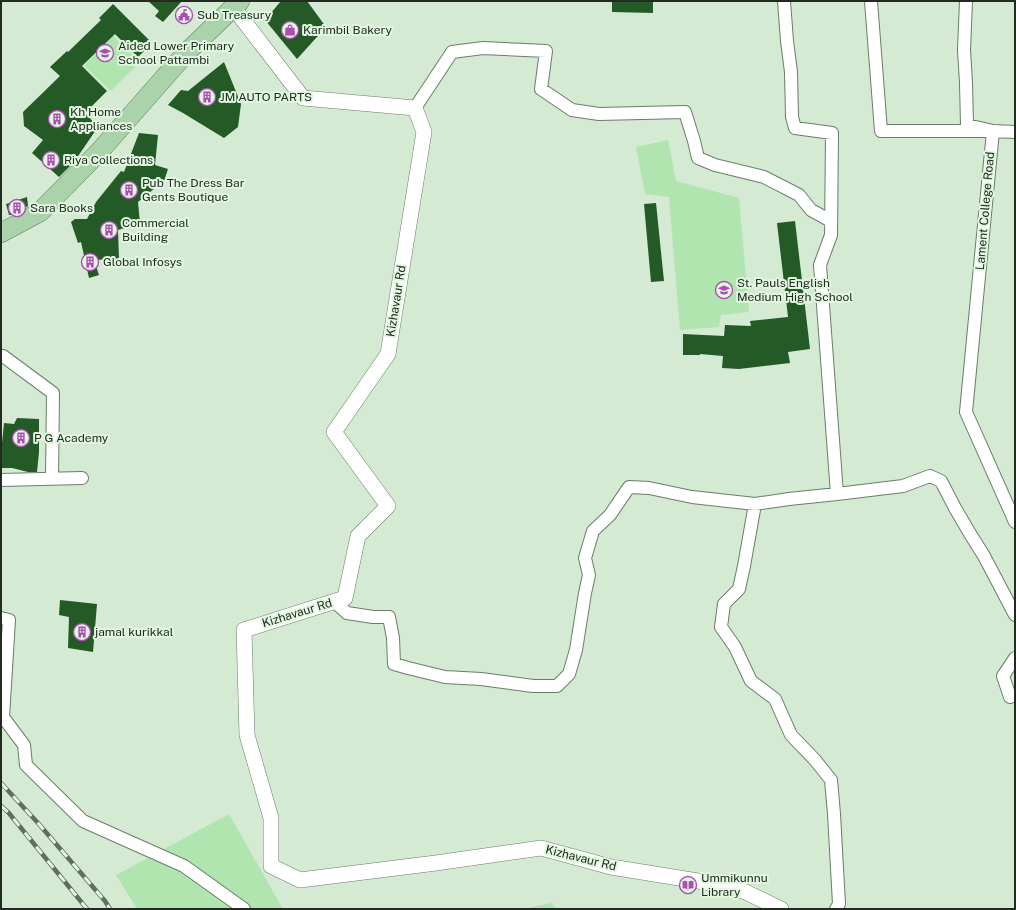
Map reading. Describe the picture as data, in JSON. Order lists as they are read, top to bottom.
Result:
{
  "streets": {
    "street": ["Lament College Road", "Kizhavaur Rd"]
  },
  "places": {
    "public building": ["Sub Treasury"],
    "shop": ["Karimbil Bakery"],
    "school or university": ["Aided Lower Primary School Pattambi", "St. Pauls English Medium High School"],
    "building": [
      "JM AUTO PARTS",
      "Kh Home Appliances",
      "Riya Collections",
      "Pub The Dress Bar Gents Boutique",
      "Sara Books",
      "Commercial Building",
      "Global Infosys",
      "P G Academy",
      "jamal kurikkal"
    ],
    "library": ["Ummikunnu Library"]
  }
}
